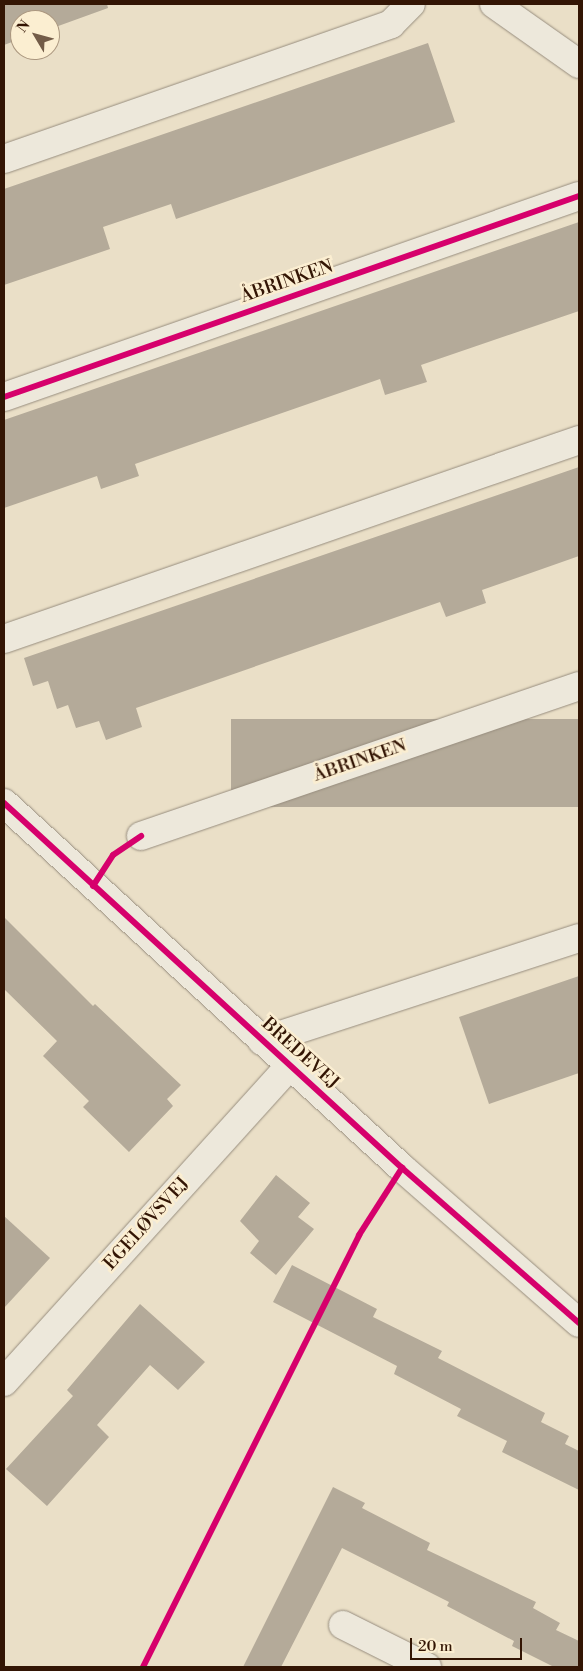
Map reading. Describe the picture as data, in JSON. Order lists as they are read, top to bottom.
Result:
{
  "streets": {
    "street": ["ÅBRINKEN", "BREDEVEJ", "EGELØVSVEJ"]
  },
  "crossings": [
    ["BREDEVEJ", "EGELØVSVEJ"]
  ],
  "scale_bar": "20 m",
  "north": "top left"
}
